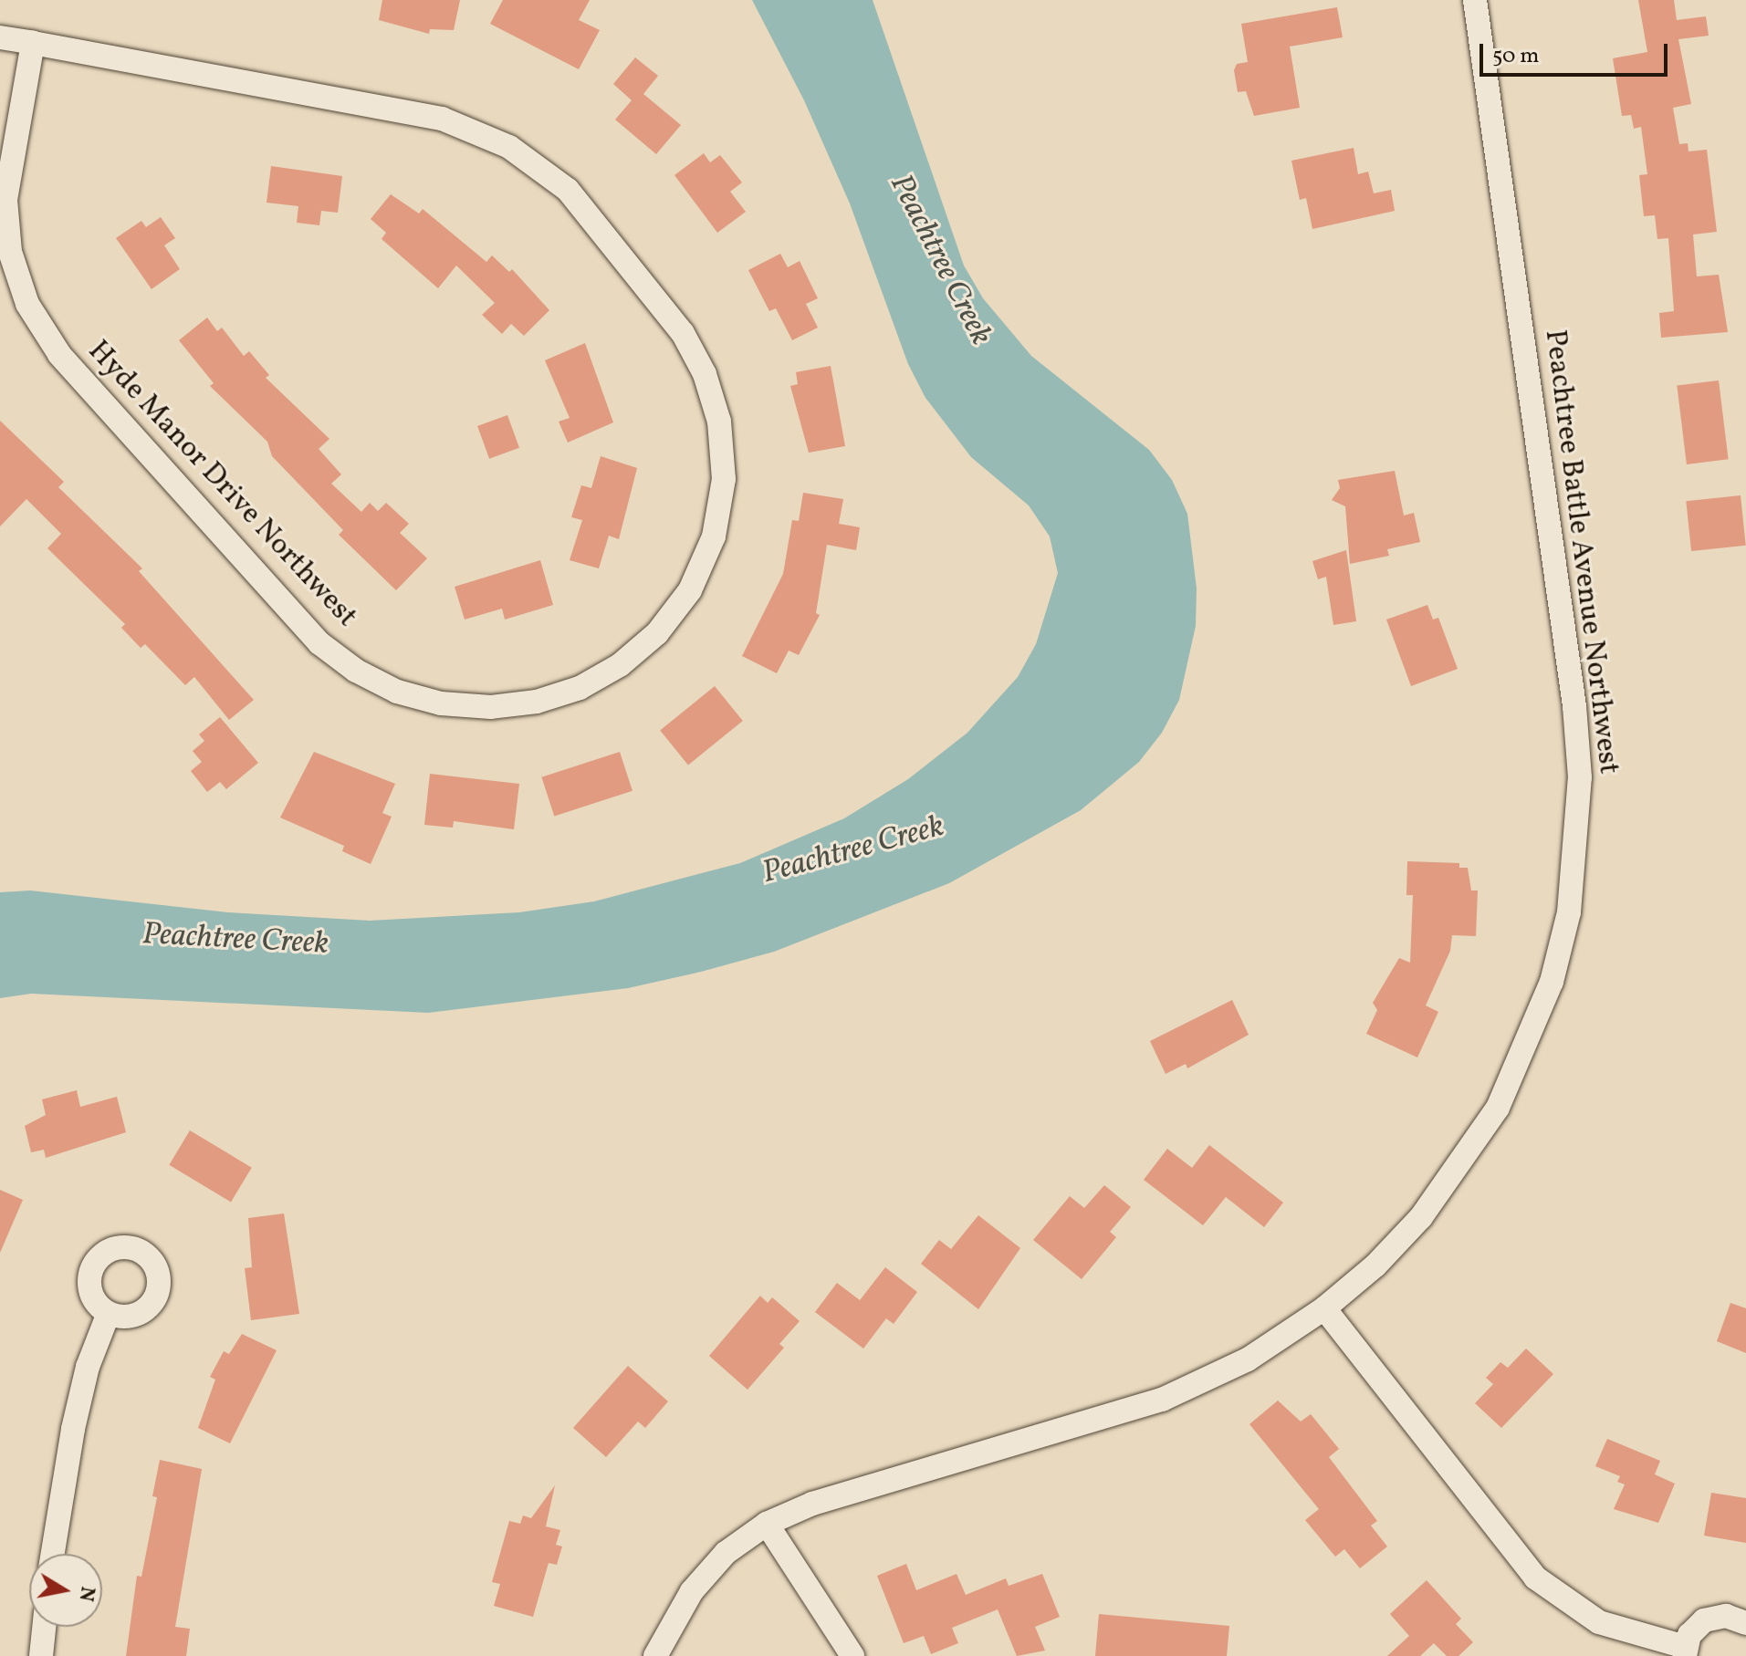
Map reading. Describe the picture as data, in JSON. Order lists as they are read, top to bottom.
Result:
{
  "streets": {
    "street": ["Hyde Manor Drive Northwest", "Peachtree Battle Avenue Northwest"]
  },
  "water": ["Peachtree Creek"],
  "scale_bar": "50 m",
  "north": "right"
}
